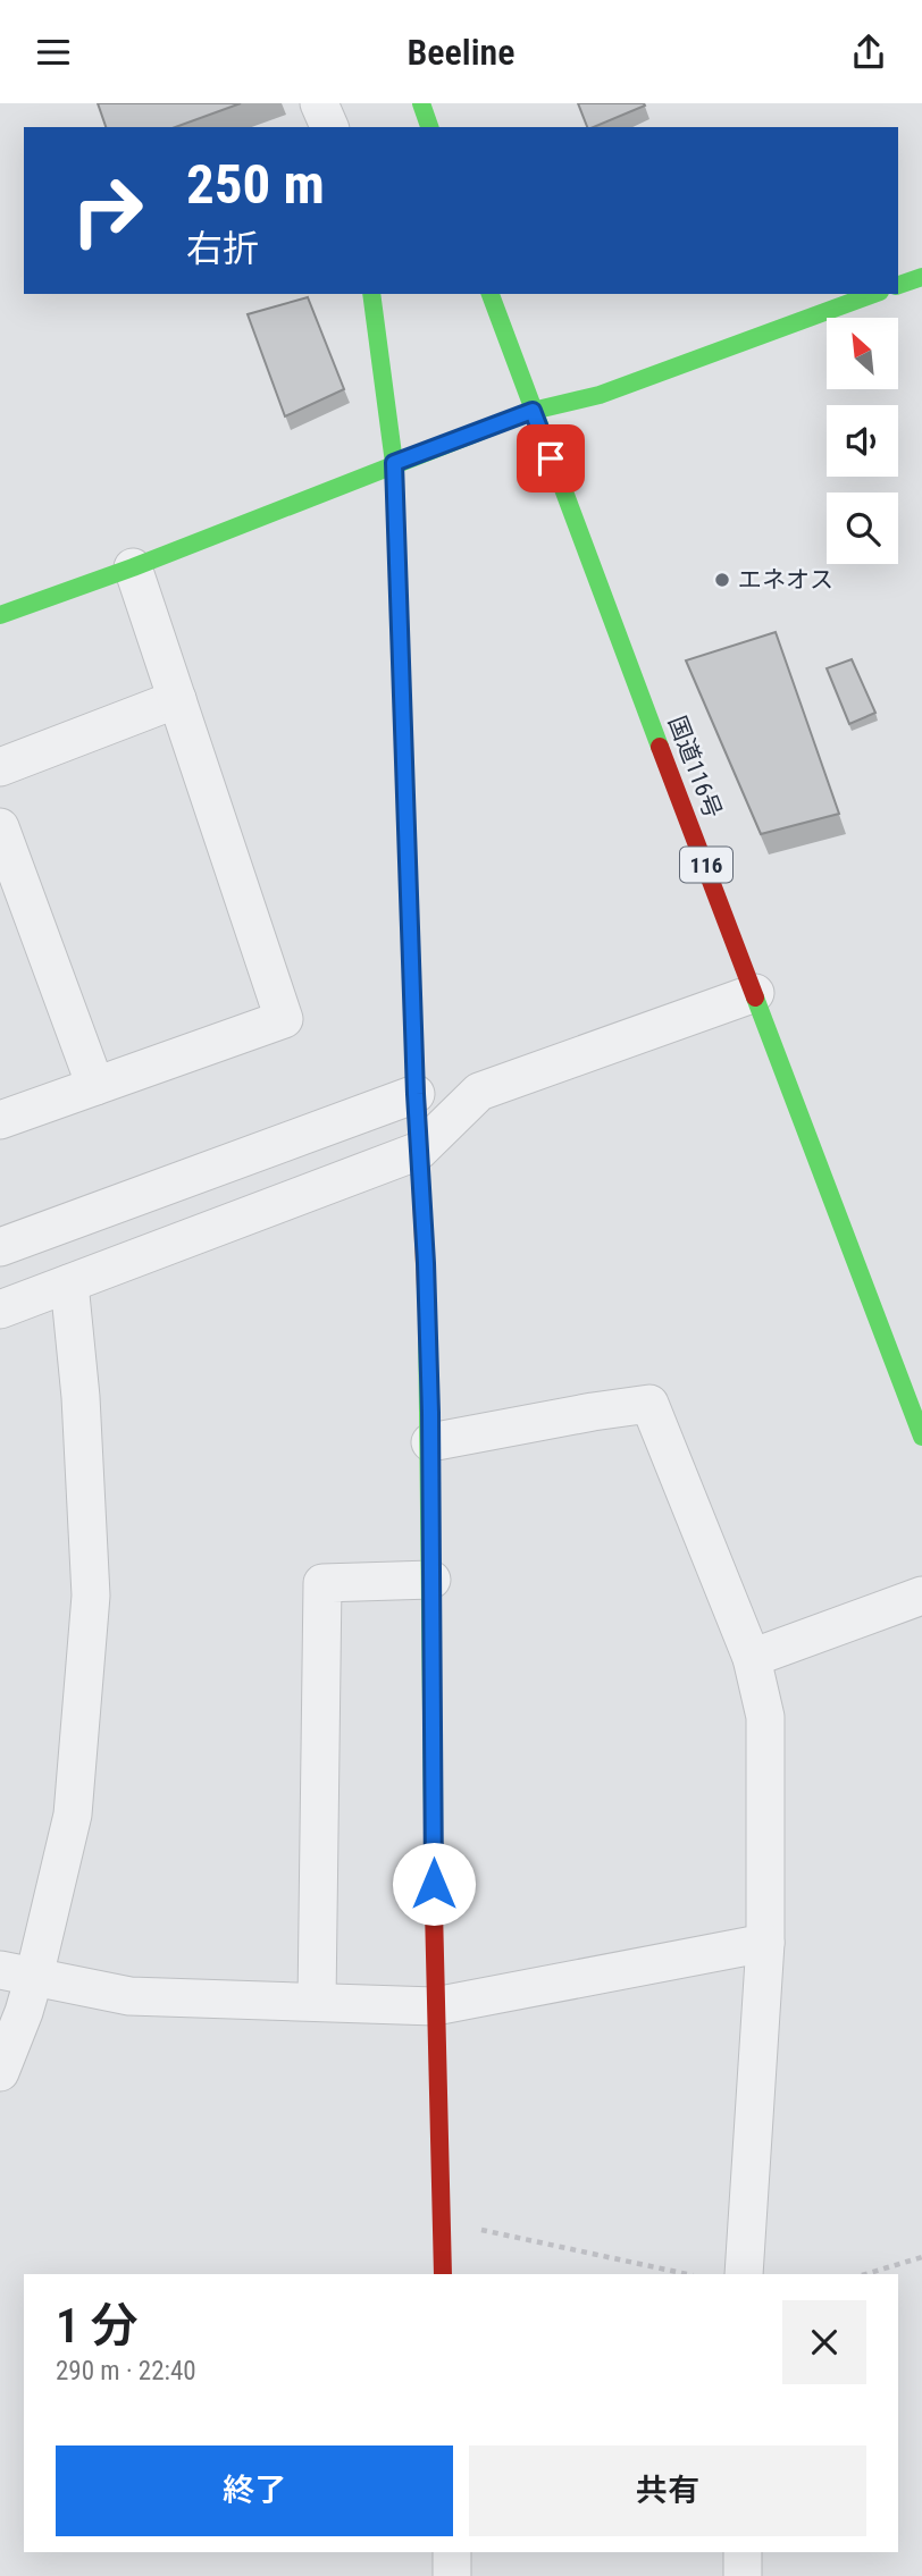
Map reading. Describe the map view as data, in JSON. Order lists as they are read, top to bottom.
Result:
{
  "streets": {
    "main road": ["国道116号", "116"]
  },
  "places": ["エネオス"],
  "north": "top left",
  "page": {
    "header": "Beeline",
    "turn": ["250 m", "右折"],
    "heading": ["1 分", "290 m · 22:40"],
    "buttons": ["終了", "共有"]
  }
}
